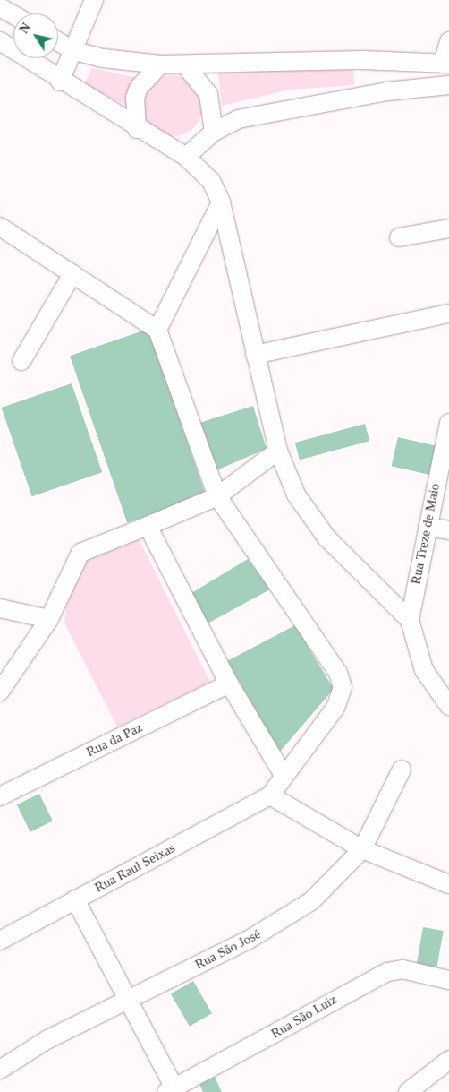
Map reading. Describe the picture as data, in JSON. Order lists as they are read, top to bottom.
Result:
{
  "streets": {
    "street": [
      "Rua Treze de Maio",
      "Rua da Paz",
      "Rua Raul Seixas",
      "Rua São José",
      "Rua São Luiz"
    ]
  },
  "north": "top left"
}
